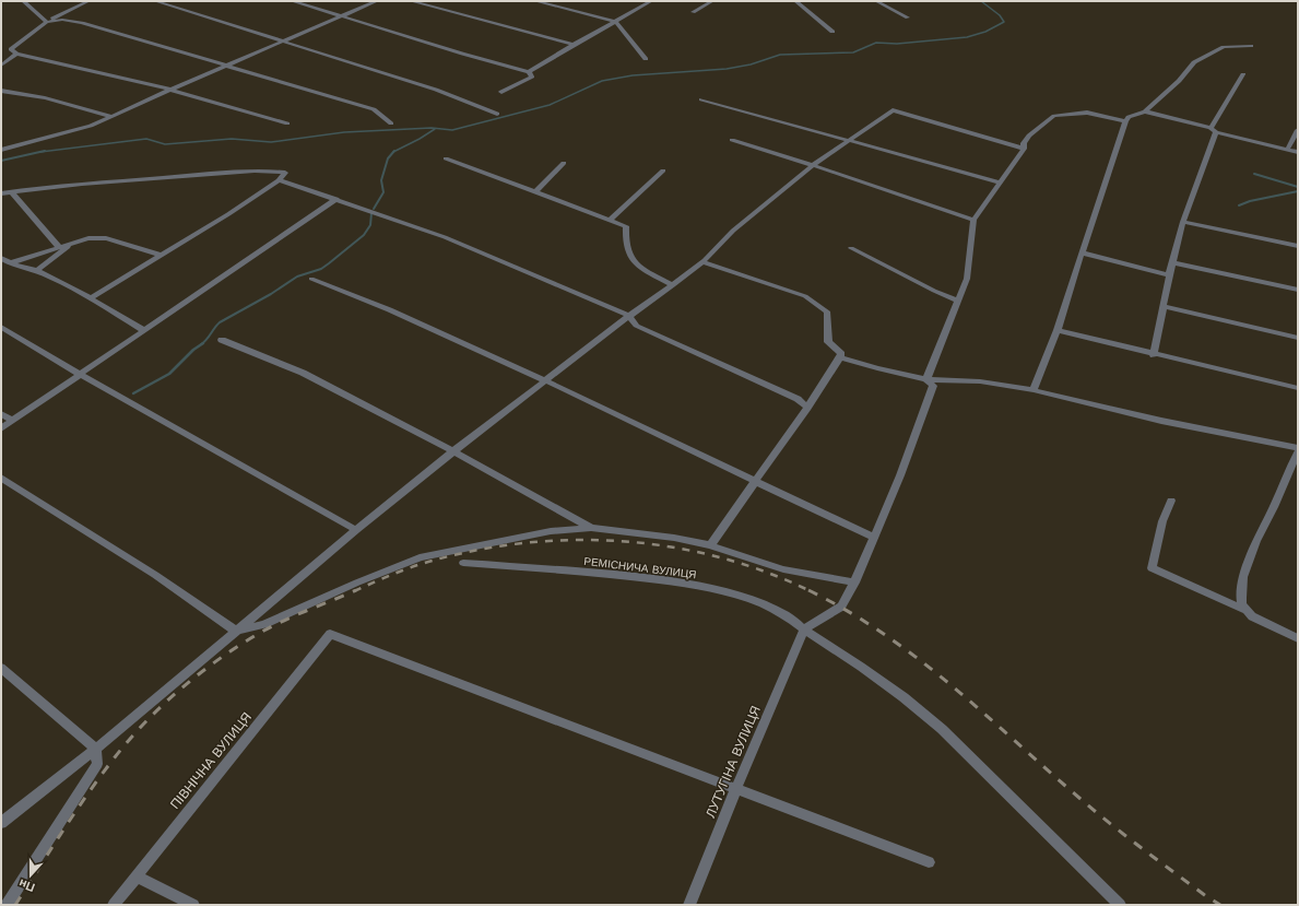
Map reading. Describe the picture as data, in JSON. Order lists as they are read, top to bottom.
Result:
{
  "streets": {
    "street": ["РЕМІСНИЧА ВУЛИЦЯ", "ПІВНІЧНА ВУЛИЦЯ", "ЛУТУГІНА ВУЛИЦЯ"]
  },
  "crossings": [
    ["РЕМІСНИЧА ВУЛИЦЯ", "ЛУТУГІНА ВУЛИЦЯ"],
    ["ПІВНІЧНА ВУЛИЦЯ", "ЛУТУГІНА ВУЛИЦЯ"]
  ],
  "north": "bottom"
}
